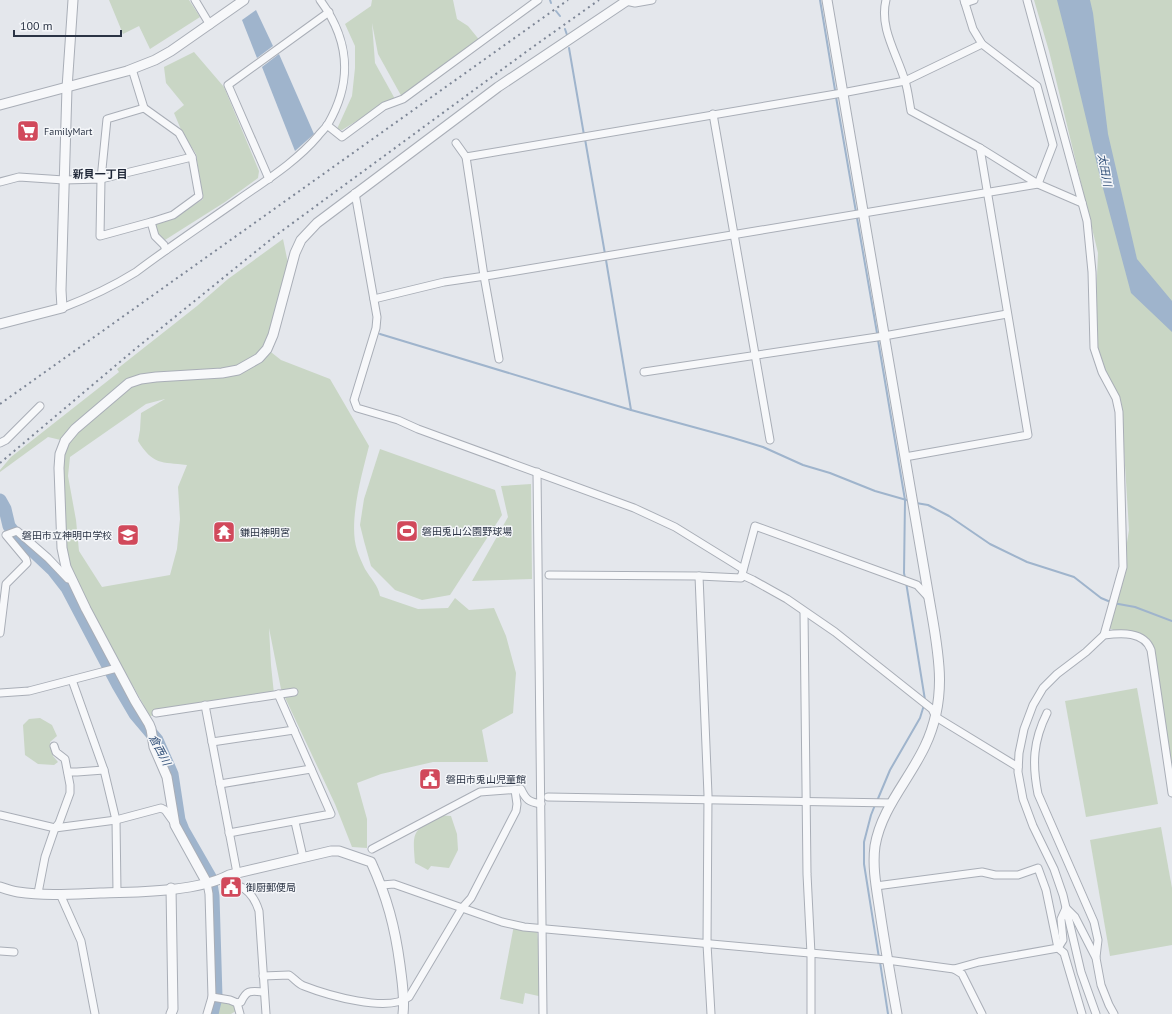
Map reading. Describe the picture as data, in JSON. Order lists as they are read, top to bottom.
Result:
{
  "districts": ["新貝一丁目"],
  "water": ["太田川", "倉西川"],
  "places": {
    "supermarket": ["FamilyMart"],
    "sports": ["磐田兎山公園野球場"],
    "temple": ["鎌田神明宮"],
    "school or university": ["磐田市立神明中学校"],
    "public building": ["磐田市兎山児童館", "御厨郵便局"]
  },
  "scale_bar": "100 m"
}
